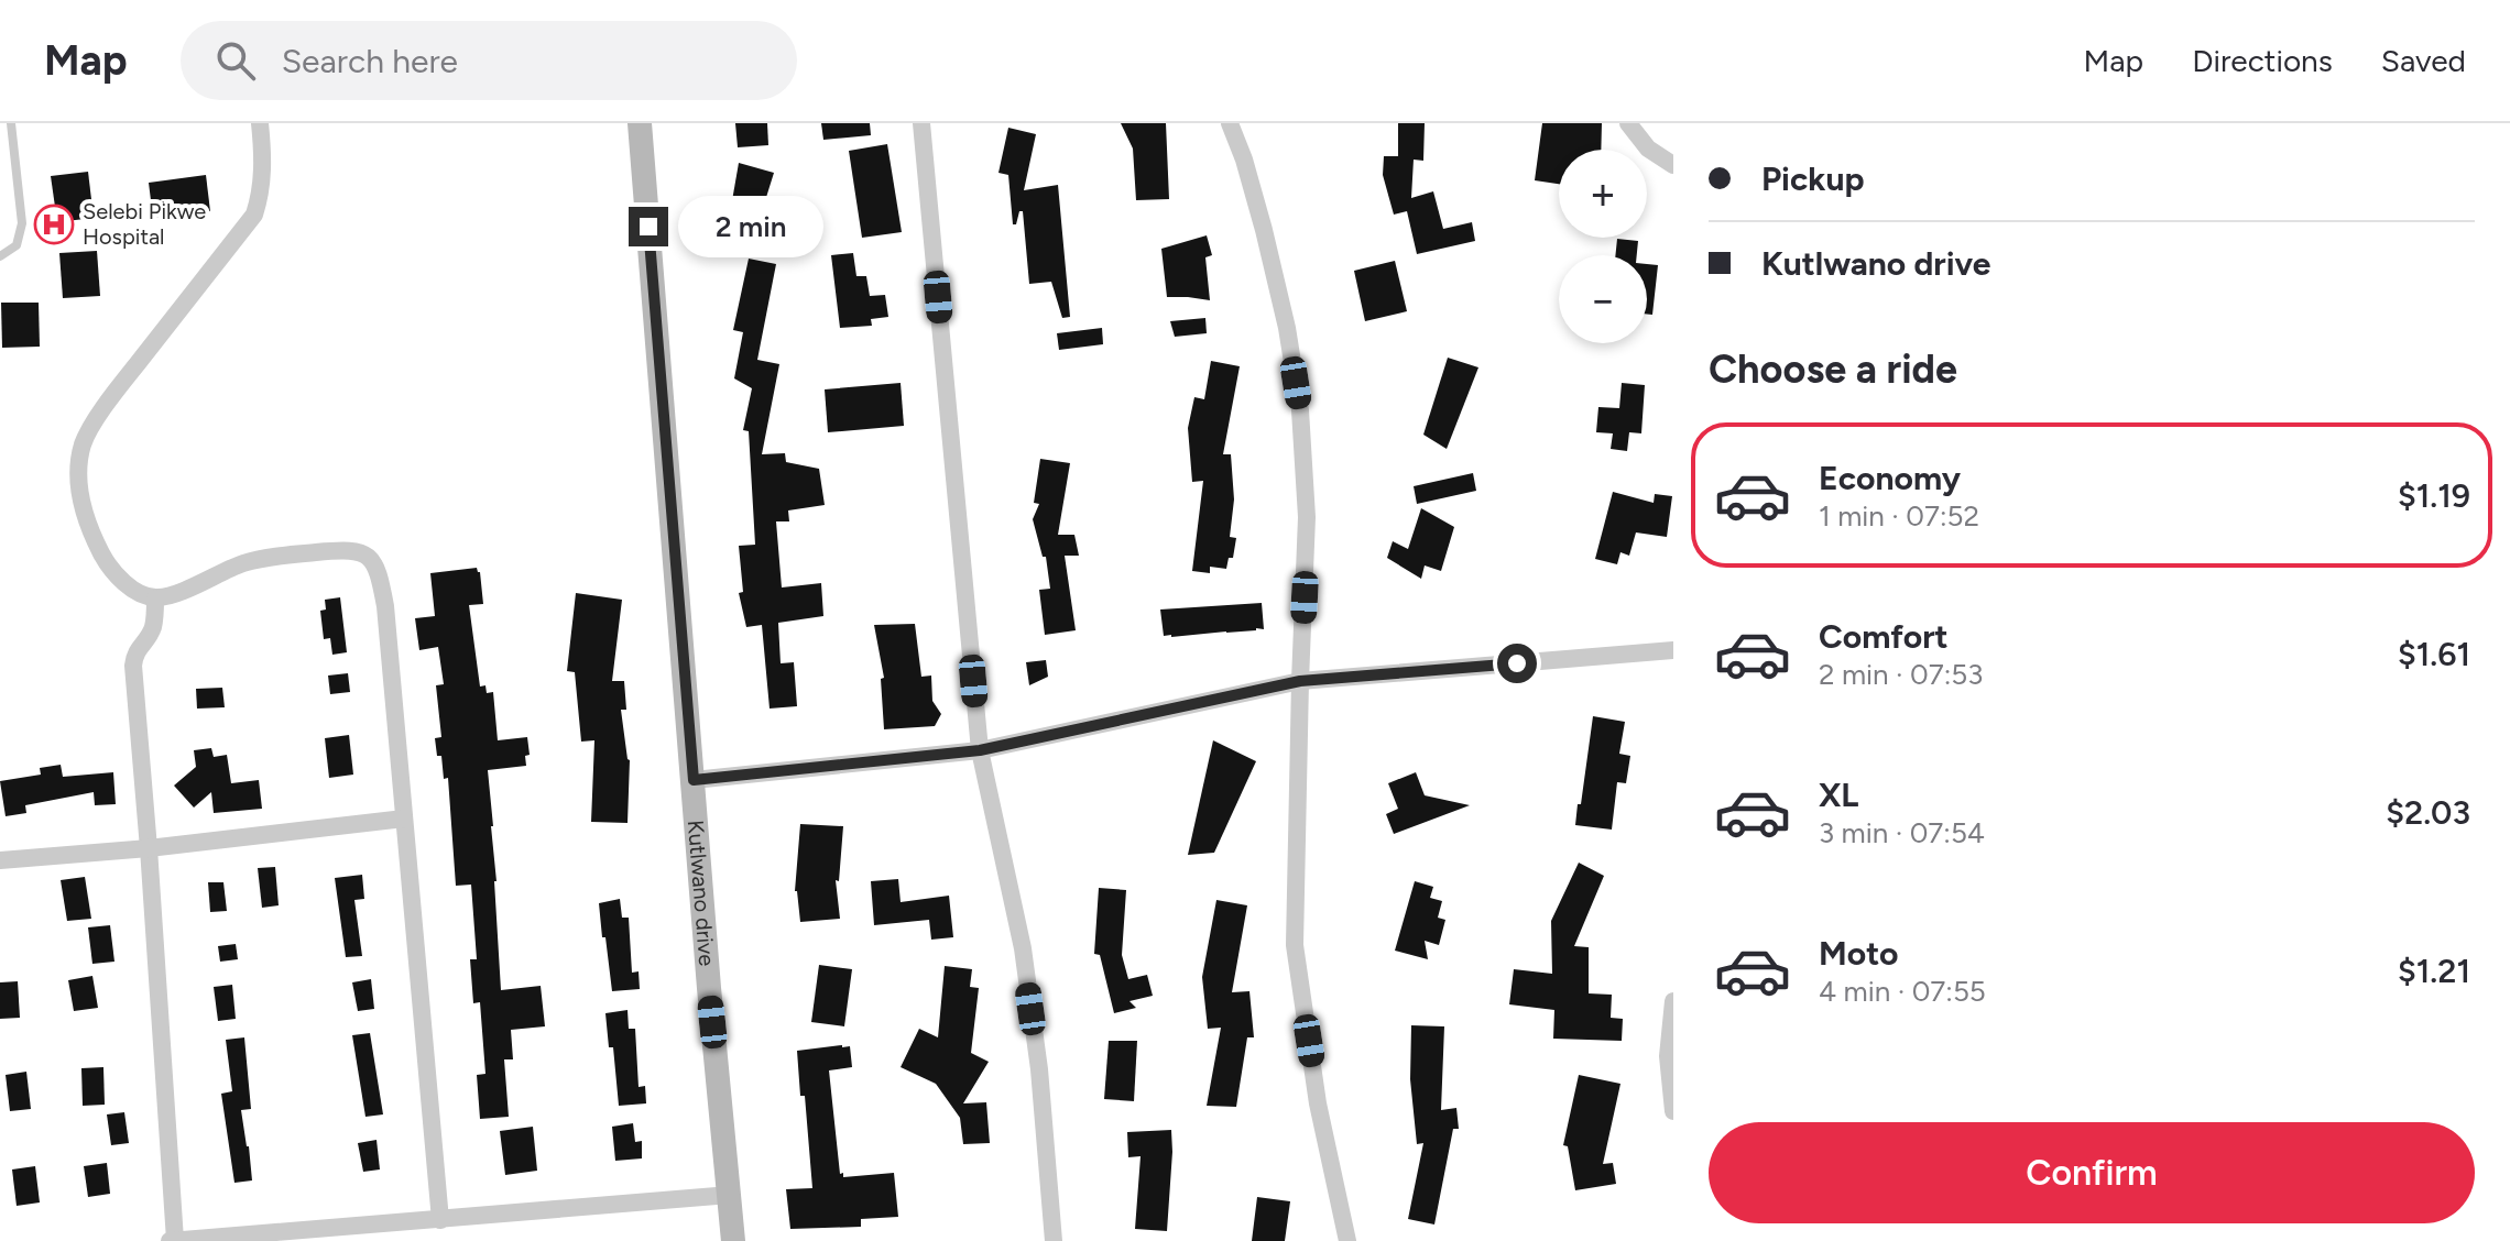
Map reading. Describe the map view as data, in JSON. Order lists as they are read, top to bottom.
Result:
{
  "streets": {
    "street": ["Kutlwano drive"]
  },
  "places": {
    "hospital": ["Selebi Pikwe Hospital"]
  },
  "page": {
    "header": "Map",
    "search": "Search here",
    "nav": ["Map", "Directions", "Saved"],
    "banner": ["Pickup", "Kutlwano drive"],
    "map_buttons": ["+", "−"],
    "bubble": "2 min",
    "heading": "Choose a ride",
    "list": [
      {
        "name": "Economy",
        "note": "1 min · 07:52",
        "value": "$1.19"
      },
      {
        "name": "Comfort",
        "note": "2 min · 07:53",
        "value": "$1.61"
      },
      {
        "name": "XL",
        "note": "3 min · 07:54",
        "value": "$2.03"
      },
      {
        "name": "Moto",
        "note": "4 min · 07:55",
        "value": "$1.21"
      }
    ],
    "buttons": "Confirm"
  }
}
